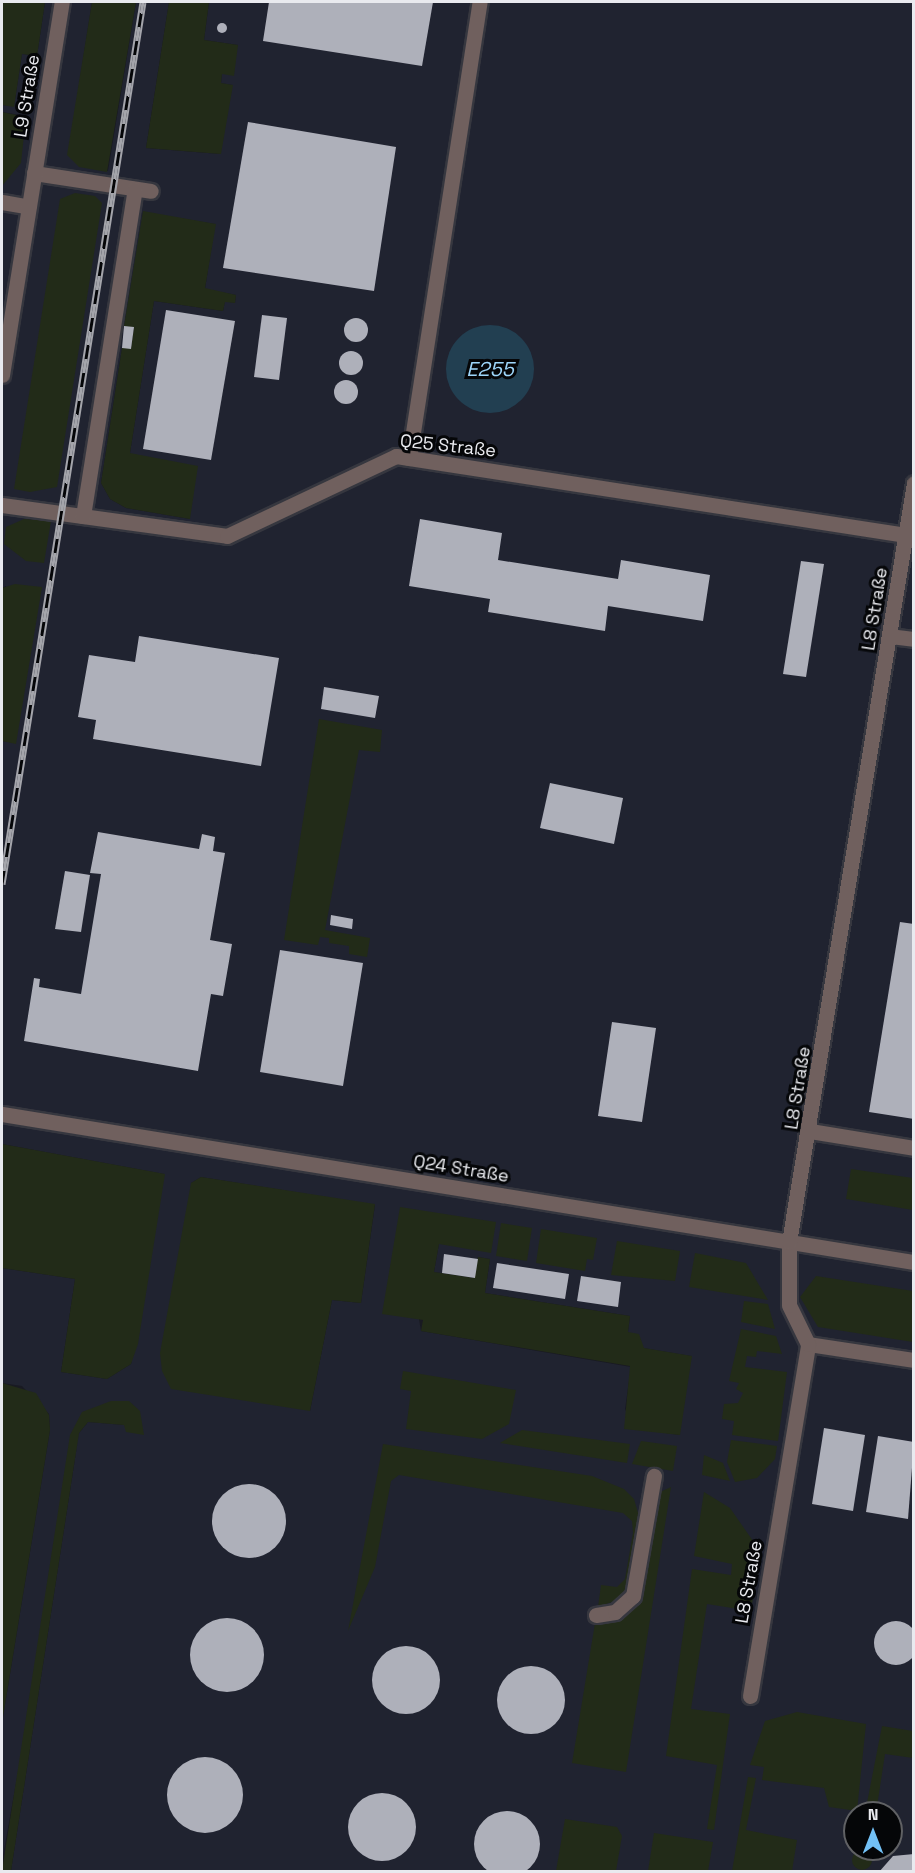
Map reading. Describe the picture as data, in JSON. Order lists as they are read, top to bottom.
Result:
{
  "streets": {
    "lane": [
      "L9 Straße",
      "Q25 Straße",
      "L8 Straße",
      "Q24 Straße"
    ]
  },
  "crossings": [
    ["Q25 Straße", "L8 Straße"],
    ["L8 Straße", "Q24 Straße"]
  ],
  "water": ["E255"],
  "north": "top"
}
